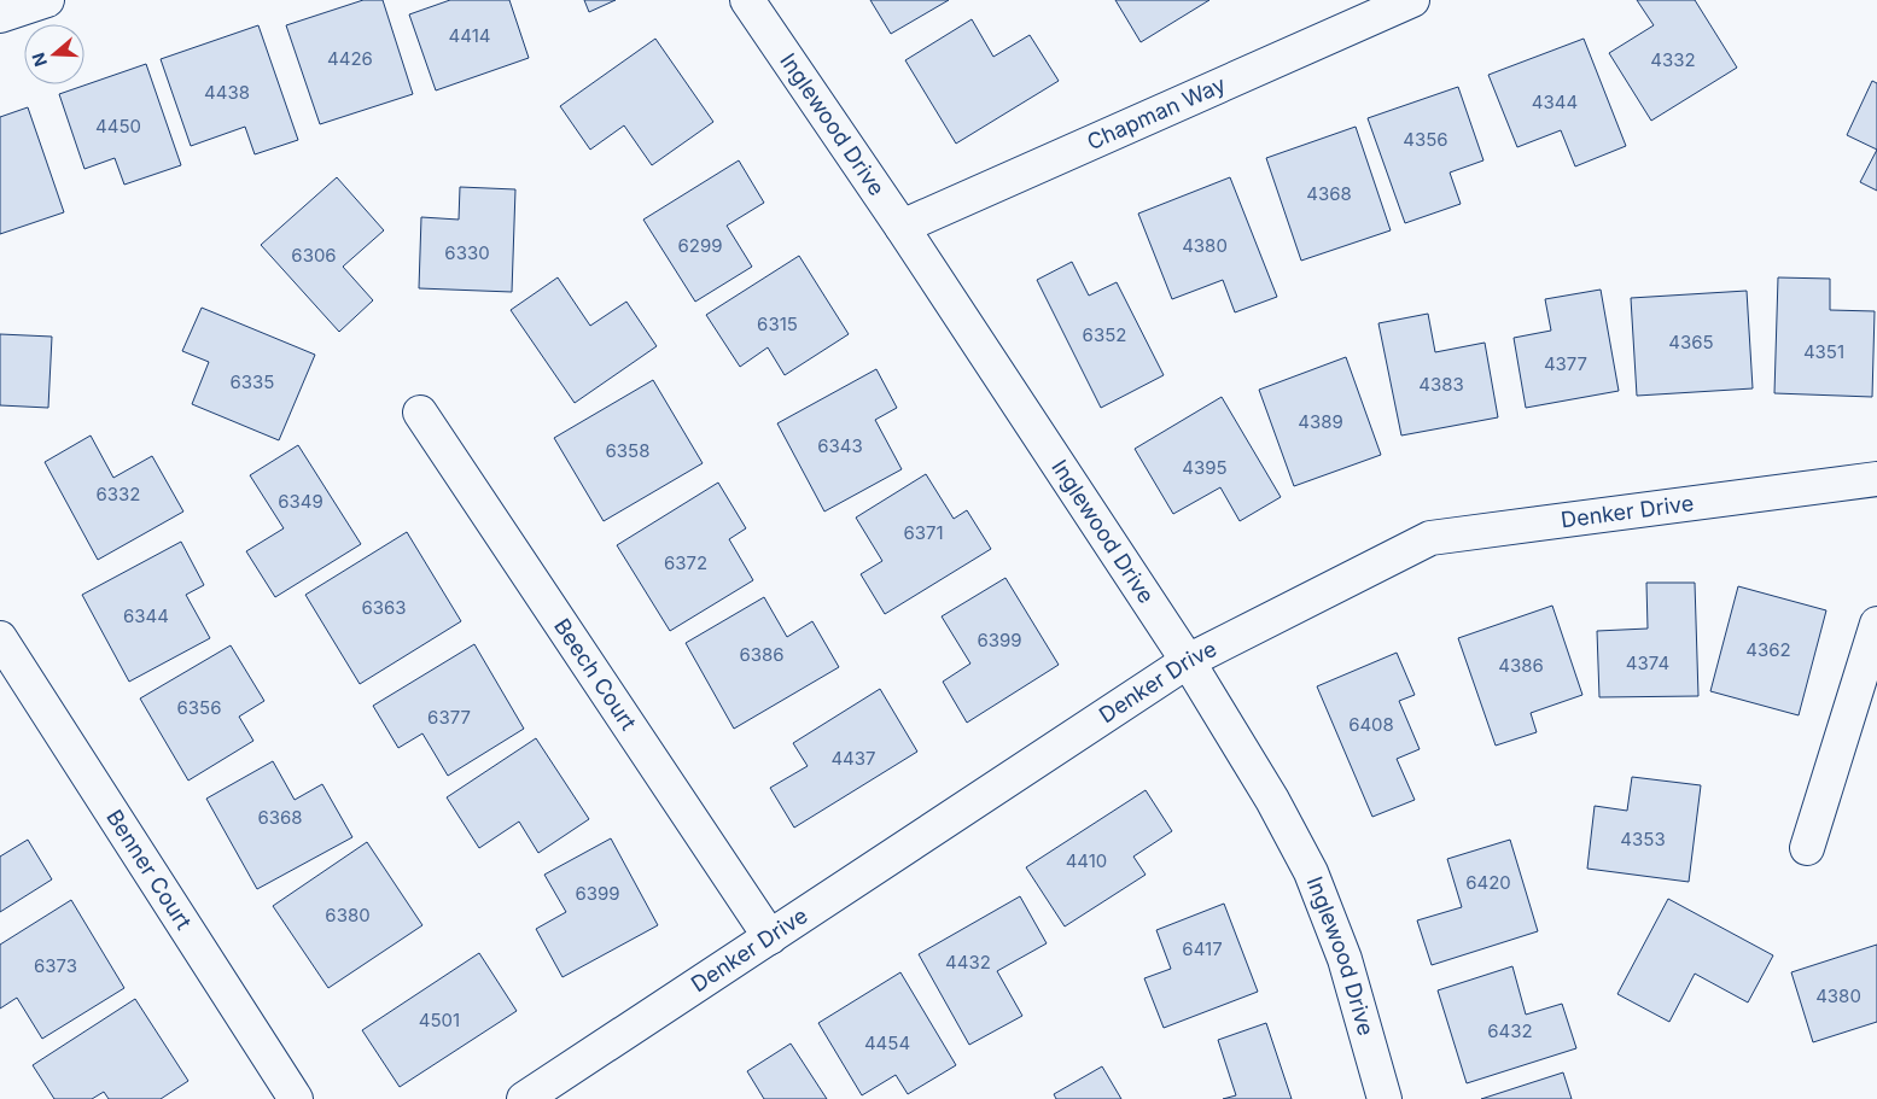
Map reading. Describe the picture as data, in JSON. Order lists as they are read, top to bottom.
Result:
{
  "streets": {
    "street": [
      "Chapman Way",
      "Inglewood Drive",
      "Denker Drive",
      "Beech Court",
      "Benner Court"
    ]
  },
  "crossings": [
    ["Chapman Way", "Inglewood Drive"],
    ["Inglewood Drive", "Denker Drive"],
    ["Denker Drive", "Beech Court"]
  ],
  "house_numbers": [
    "4414",
    "4426",
    "4332",
    "4438",
    "4344",
    "4450",
    "4356",
    "4368",
    "6299",
    "4380",
    "6330",
    "6306",
    "6315",
    "6352",
    "4365",
    "4351",
    "4377",
    "6335",
    "4383",
    "4389",
    "6343",
    "6358",
    "4395",
    "6332",
    "6349",
    "6371",
    "6372",
    "6363",
    "6344",
    "6399",
    "4362",
    "6386",
    "4374",
    "4386",
    "6356",
    "6377",
    "6408",
    "4437",
    "6368",
    "4353",
    "4410",
    "6420",
    "6399",
    "6380",
    "6417",
    "4432",
    "6373",
    "4380",
    "4501",
    "6432",
    "4454"
  ],
  "north": "left"
}
